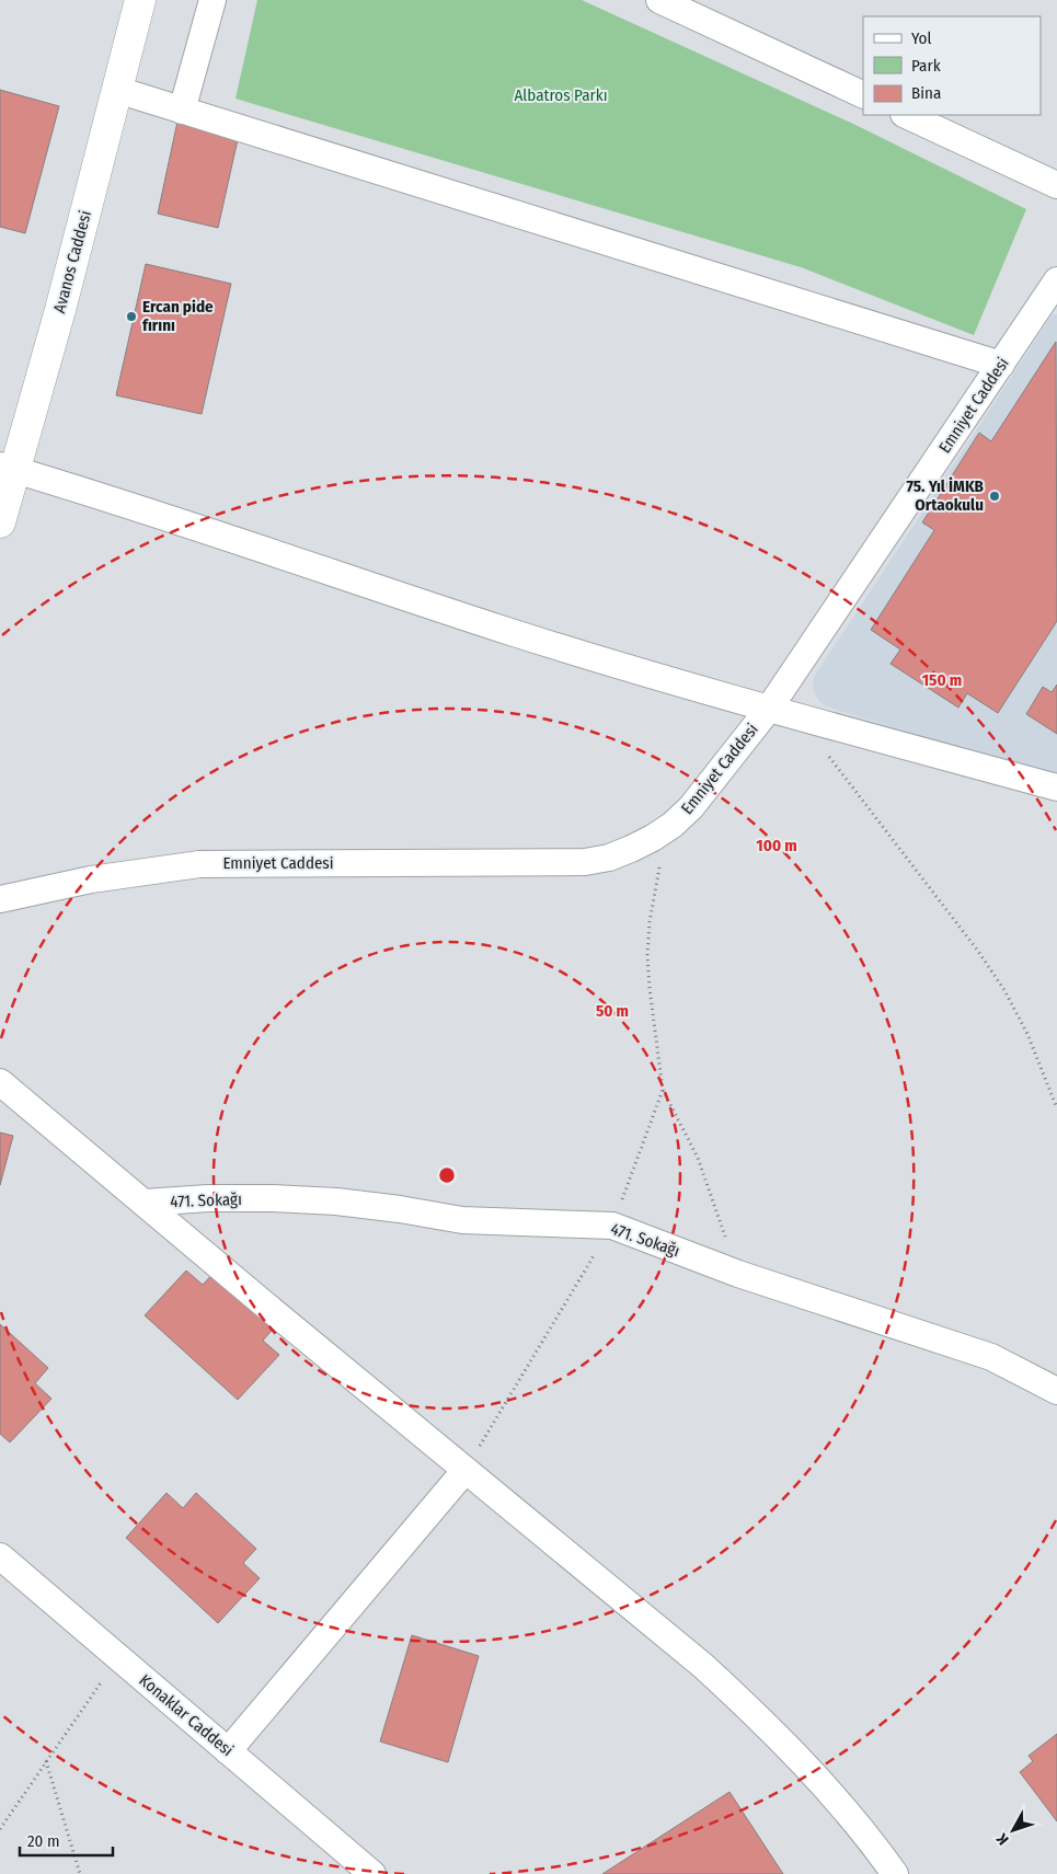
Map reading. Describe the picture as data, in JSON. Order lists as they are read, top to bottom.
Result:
{
  "streets": {
    "street": [
      "Avanos Caddesi",
      "Emniyet Caddesi",
      "471. Sokağı",
      "Konaklar Caddesi"
    ]
  },
  "parks": ["Albatros Parkı"],
  "places": ["Ercan pide fırını", "75. Yıl İMKB Ortaokulu"],
  "legend": ["Yol", "Park", "Bina"],
  "scale_bar": "20 m",
  "north": "bottom left",
  "rings": ["150 m", "100 m", "50 m"]
}
